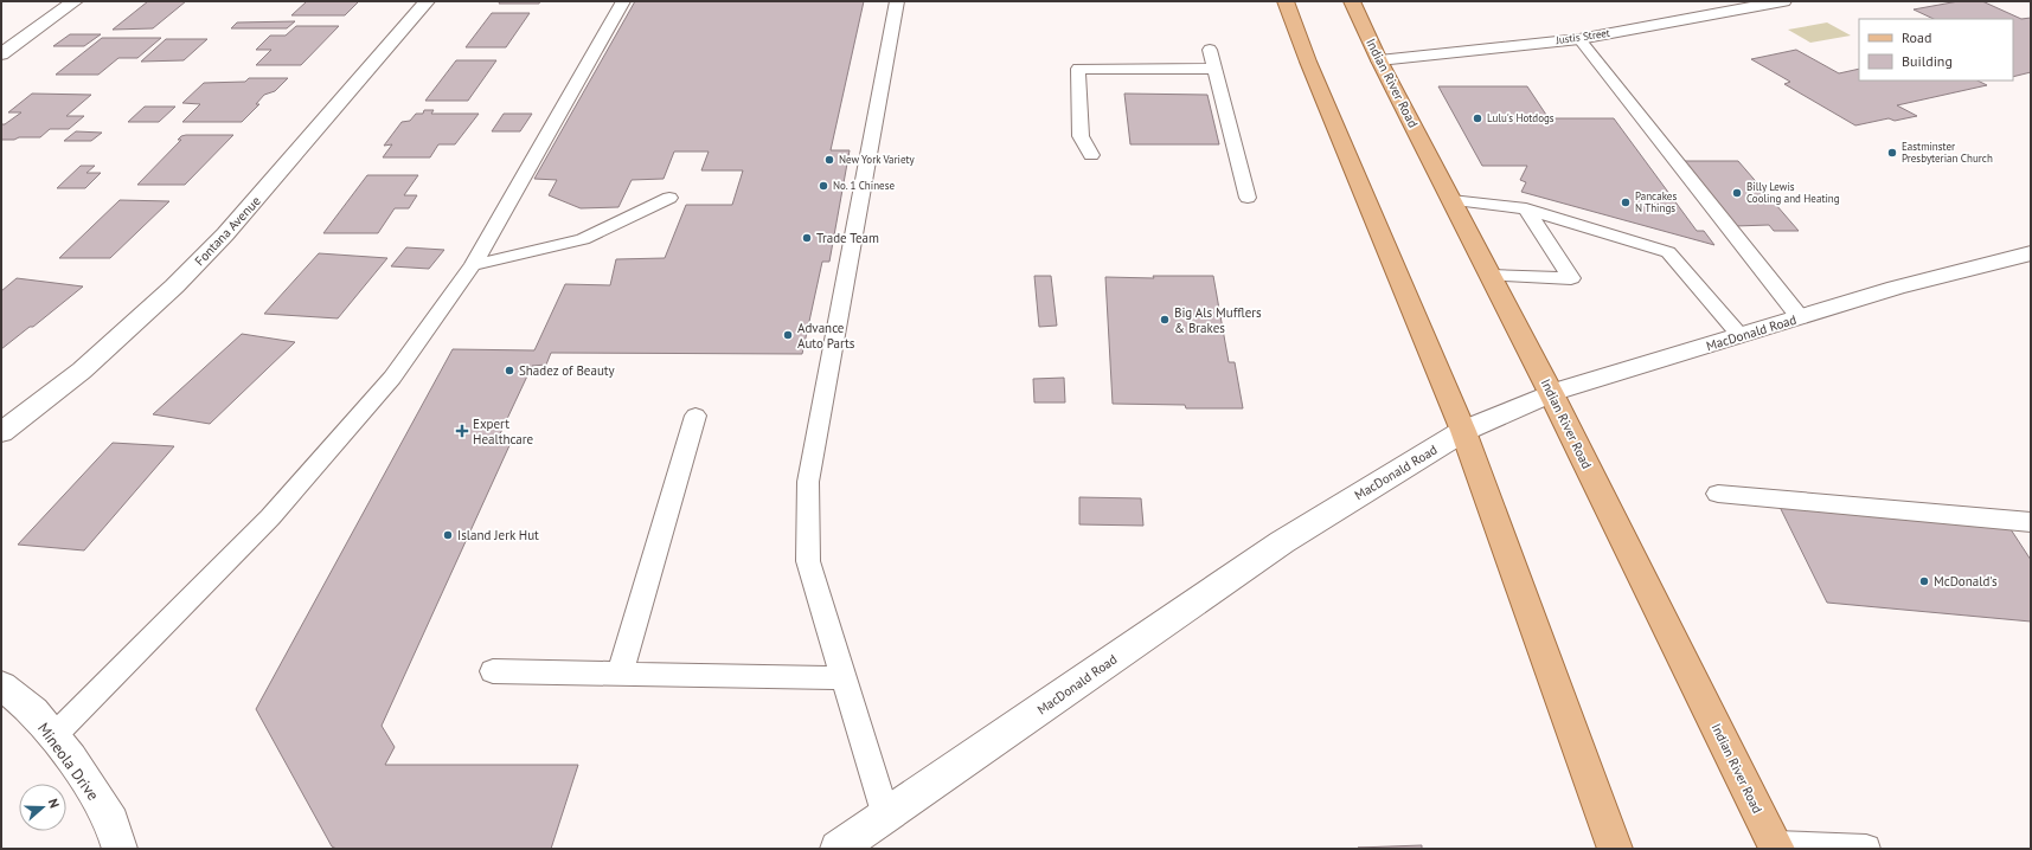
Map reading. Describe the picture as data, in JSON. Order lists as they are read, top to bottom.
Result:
{
  "streets": {
    "main road": ["Indian River Road"],
    "street": [
      "Justis Street",
      "Fontana Avenue",
      "MacDonald Road",
      "Mineola Drive"
    ]
  },
  "crossings": [
    ["Justis Street", "Indian River Road"],
    ["Indian River Road", "MacDonald Road"]
  ],
  "places": {
    "other": [
      "Lulu's Hotdogs",
      "Eastminster Presbyterian Church",
      "New York Variety",
      "No. 1 Chinese",
      "Billy Lewis Cooling and Heating",
      "Pancakes N Things",
      "Trade Team",
      "Big Als Mufflers & Brakes",
      "Advance Auto Parts",
      "Shadez of Beauty",
      "Island Jerk Hut",
      "McDonald's"
    ],
    "health": ["Expert Healthcare"]
  },
  "legend": ["Road", "Building"],
  "north": "right"
}
